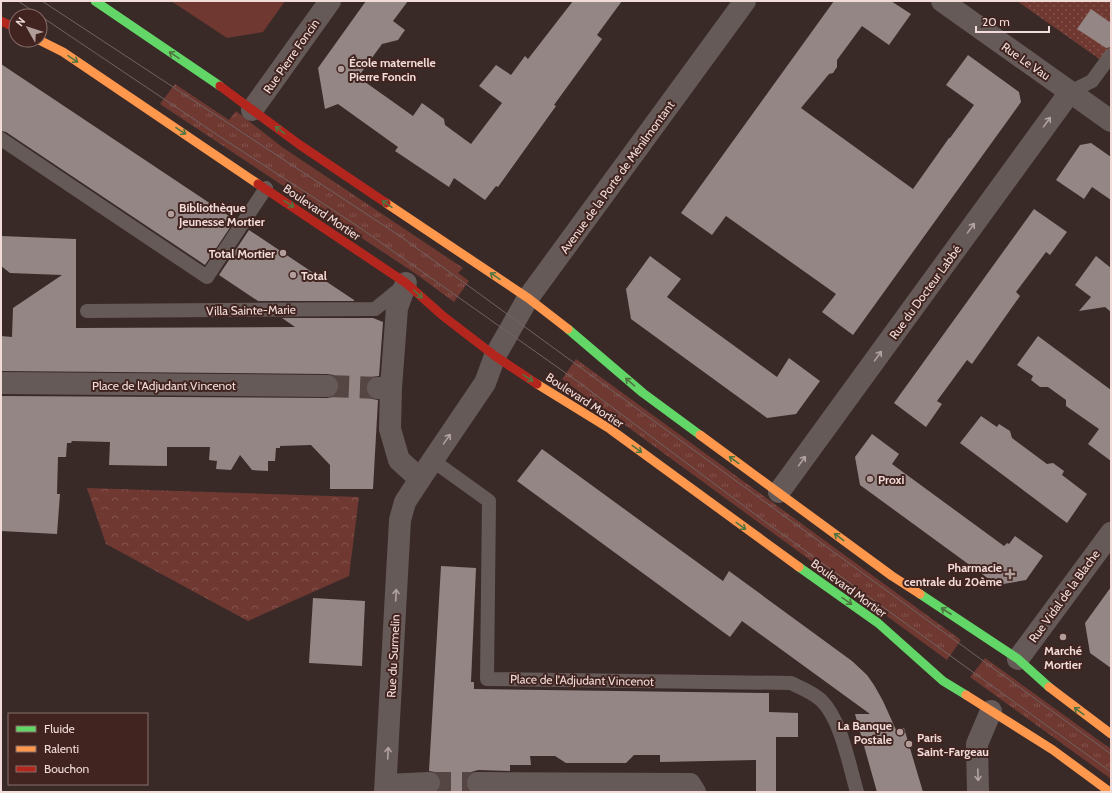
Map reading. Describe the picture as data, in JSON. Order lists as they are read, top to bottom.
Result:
{
  "streets": {
    "main road": ["Boulevard Mortier"],
    "street": [
      "Rue Pierre Foncin",
      "Rue Le Vau",
      "Avenue de la Porte de Ménilmontant",
      "Rue du Docteur Labbé",
      "Place de l'Adjudant Vincenot",
      "Rue Vidal de la Blache",
      "Rue du Surmelin"
    ],
    "lane": ["Villa Sainte-Marie"]
  },
  "crossings": [
    ["Rue Le Vau", "Rue du Docteur Labbé"],
    ["Avenue de la Porte de Ménilmontant", "Boulevard Mortier"],
    ["Boulevard Mortier", "Villa Sainte-Marie"]
  ],
  "one_way": ["Rue du Docteur Labbé", "Rue du Surmelin"],
  "places": {
    "other": [
      "École maternelle Pierre Foncin",
      "Bibliothèque Jeunesse Mortier",
      "Total Mortier",
      "Total",
      "Proxi",
      "Marché Mortier",
      "La Banque Postale",
      "Paris Saint-Fargeau"
    ],
    "health": ["Pharmacie centrale du 20ème"]
  },
  "legend": ["Fluide", "Ralenti", "Bouchon"],
  "scale_bar": "20 m",
  "north": "top left"
}
